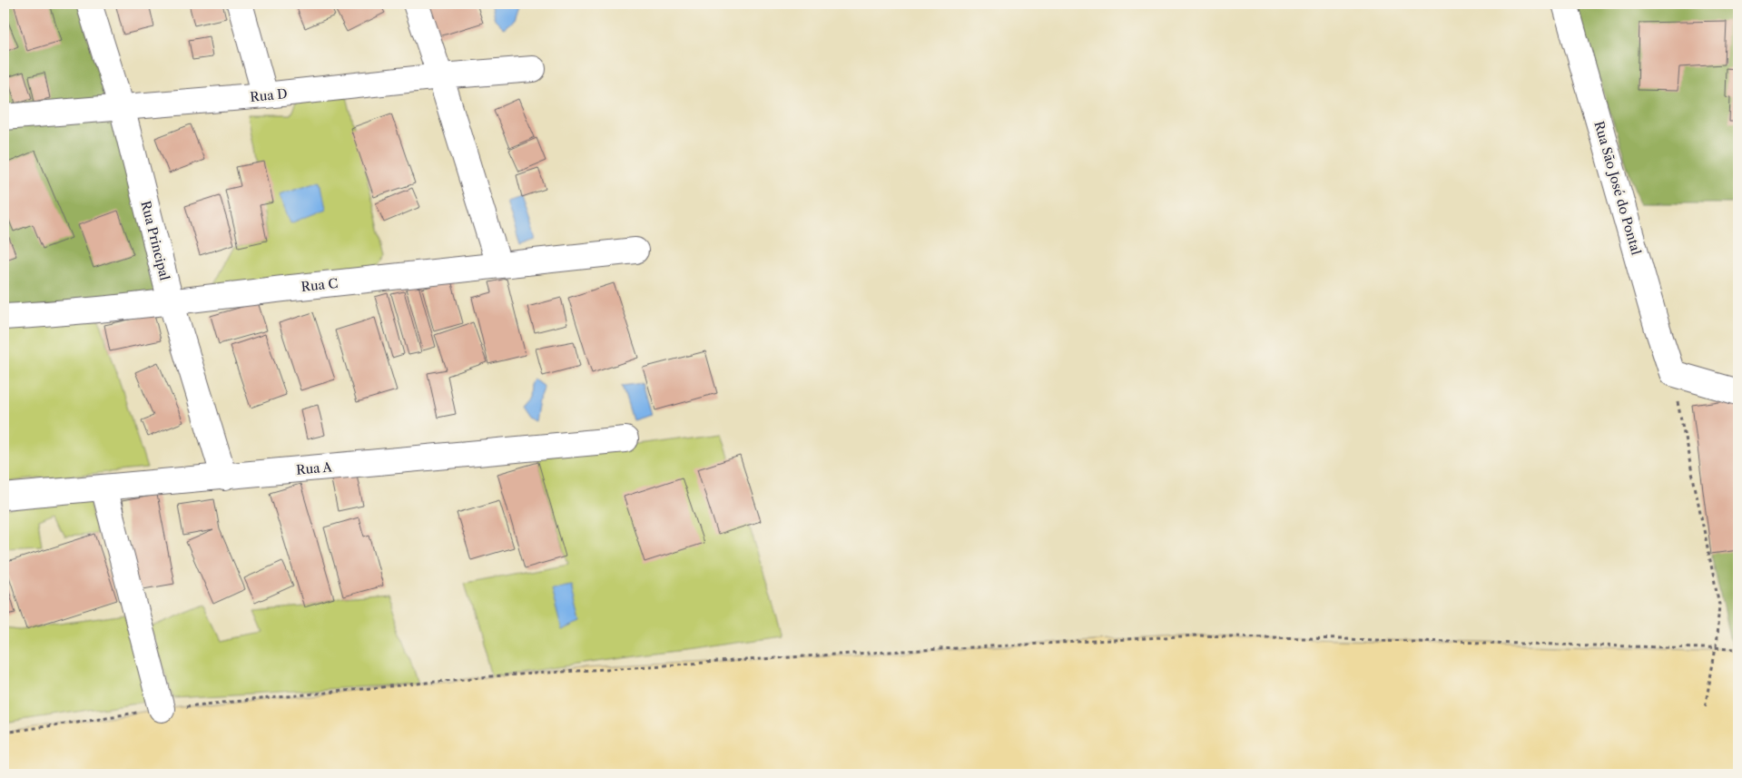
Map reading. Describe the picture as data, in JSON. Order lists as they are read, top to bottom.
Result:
{
  "streets": {
    "street": [
      "Rua D",
      "Rua São José do Pontal",
      "Rua Principal",
      "Rua C",
      "Rua A"
    ]
  },
  "crossings": [
    ["Rua D", "Rua Principal"],
    ["Rua Principal", "Rua C"],
    ["Rua Principal", "Rua A"]
  ]
}
